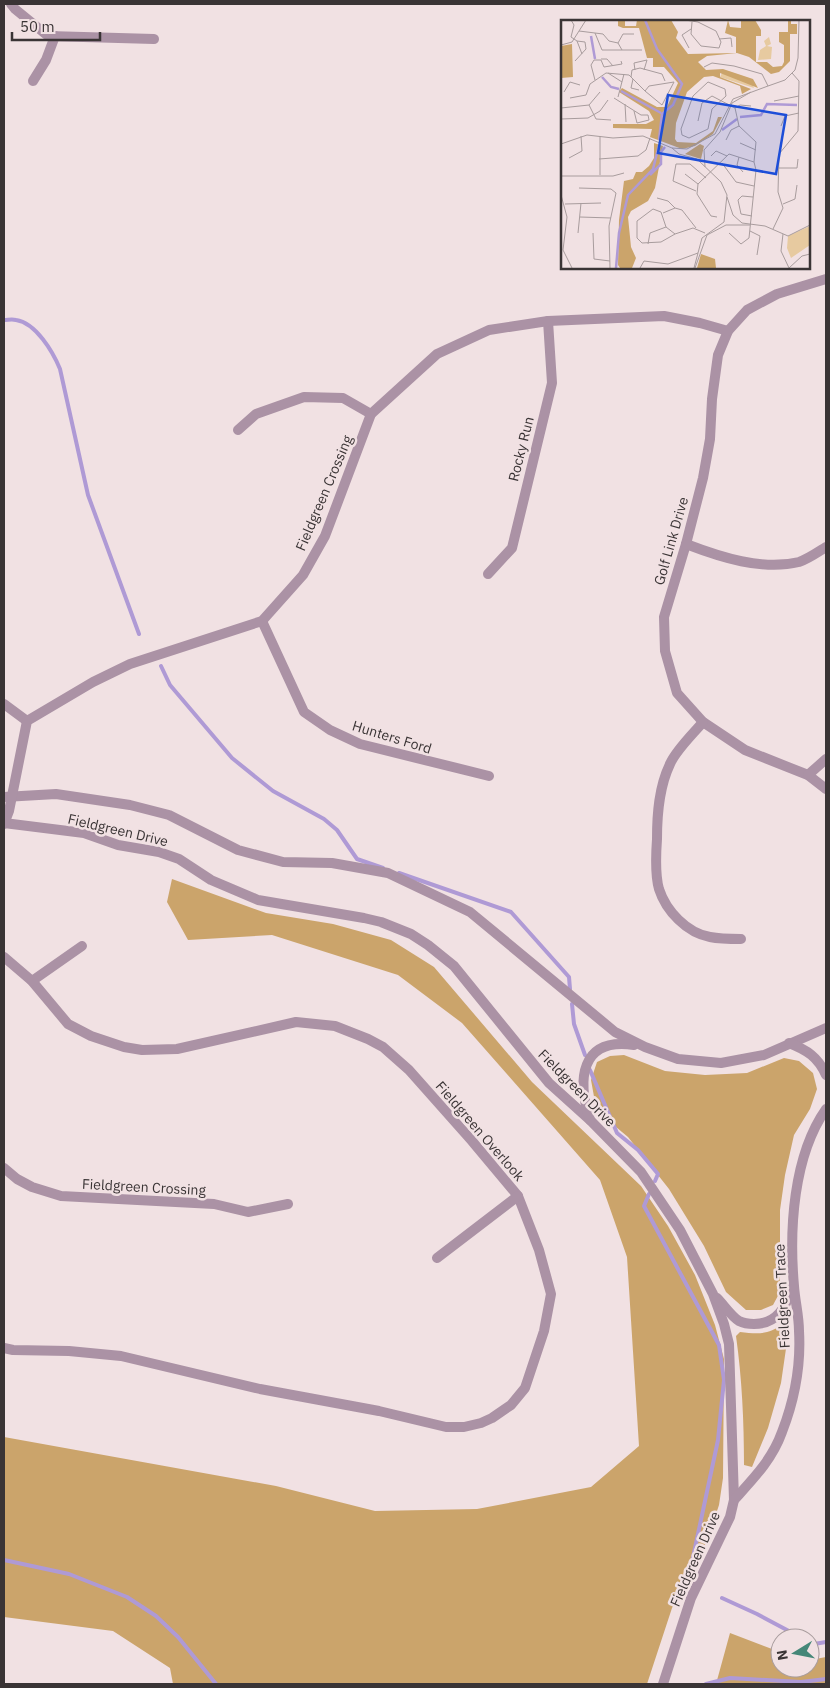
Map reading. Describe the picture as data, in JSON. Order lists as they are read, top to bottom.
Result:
{
  "streets": {
    "street": [
      "Rocky Run",
      "Fieldgreen Crossing",
      "Golf Link Drive",
      "Hunters Ford",
      "Fieldgreen Drive",
      "Fieldgreen Overlook",
      "Fieldgreen Trace"
    ]
  },
  "crossings": [
    ["Rocky Run", "Fieldgreen Crossing"],
    ["Fieldgreen Crossing", "Golf Link Drive"],
    ["Fieldgreen Crossing", "Hunters Ford"],
    ["Fieldgreen Drive", "Fieldgreen Trace"]
  ],
  "scale_bar": "50 m",
  "north": "left"
}
